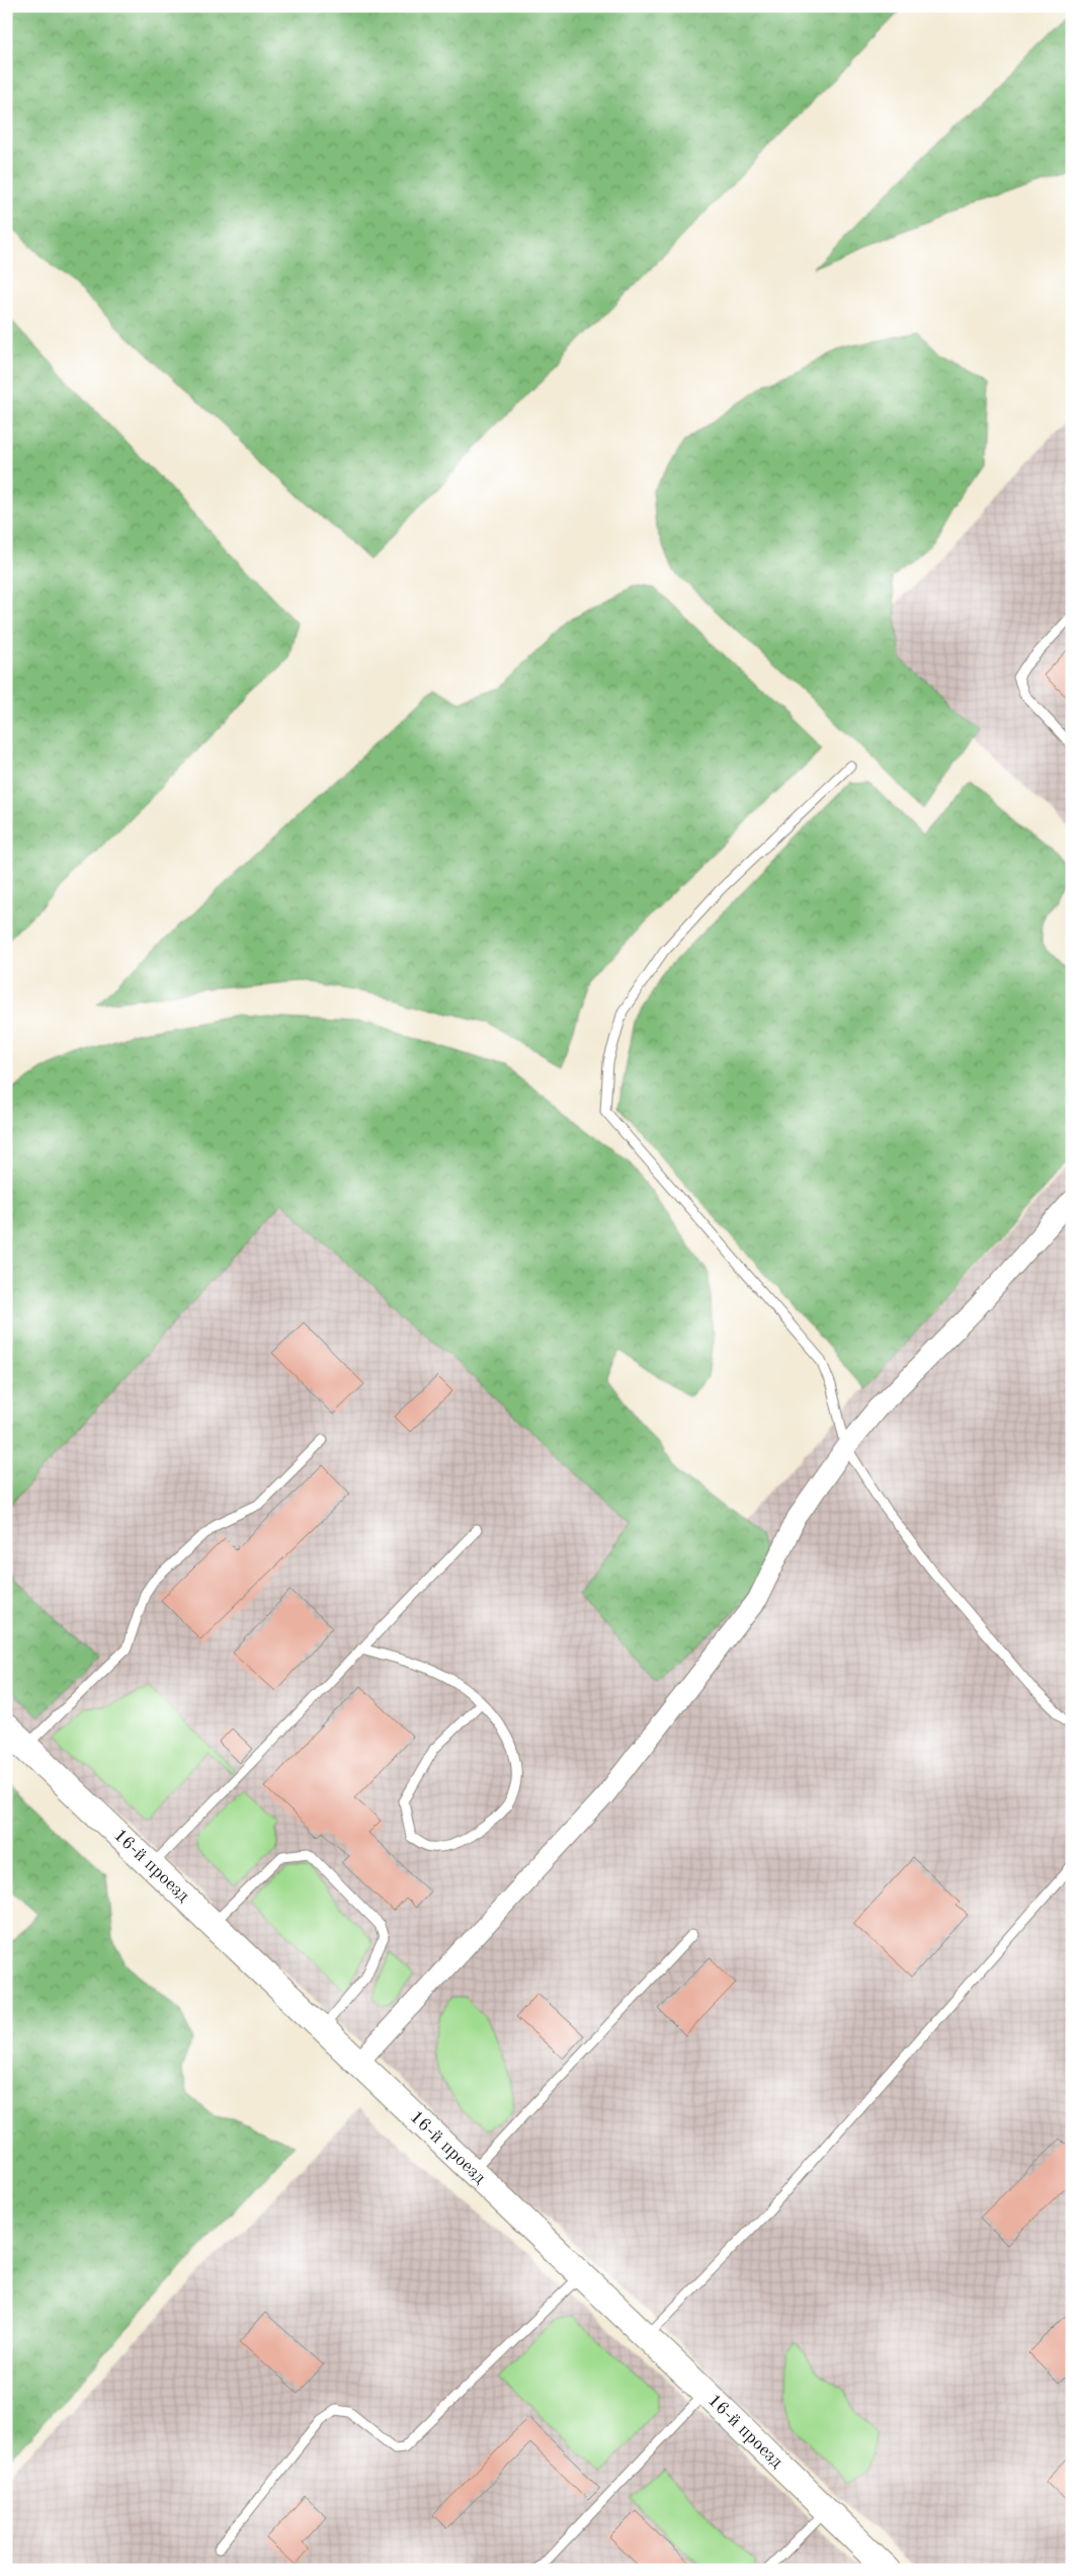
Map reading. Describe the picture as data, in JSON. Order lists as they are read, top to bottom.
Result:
{
  "streets": {
    "street": ["16-й проезд"]
  }
}
